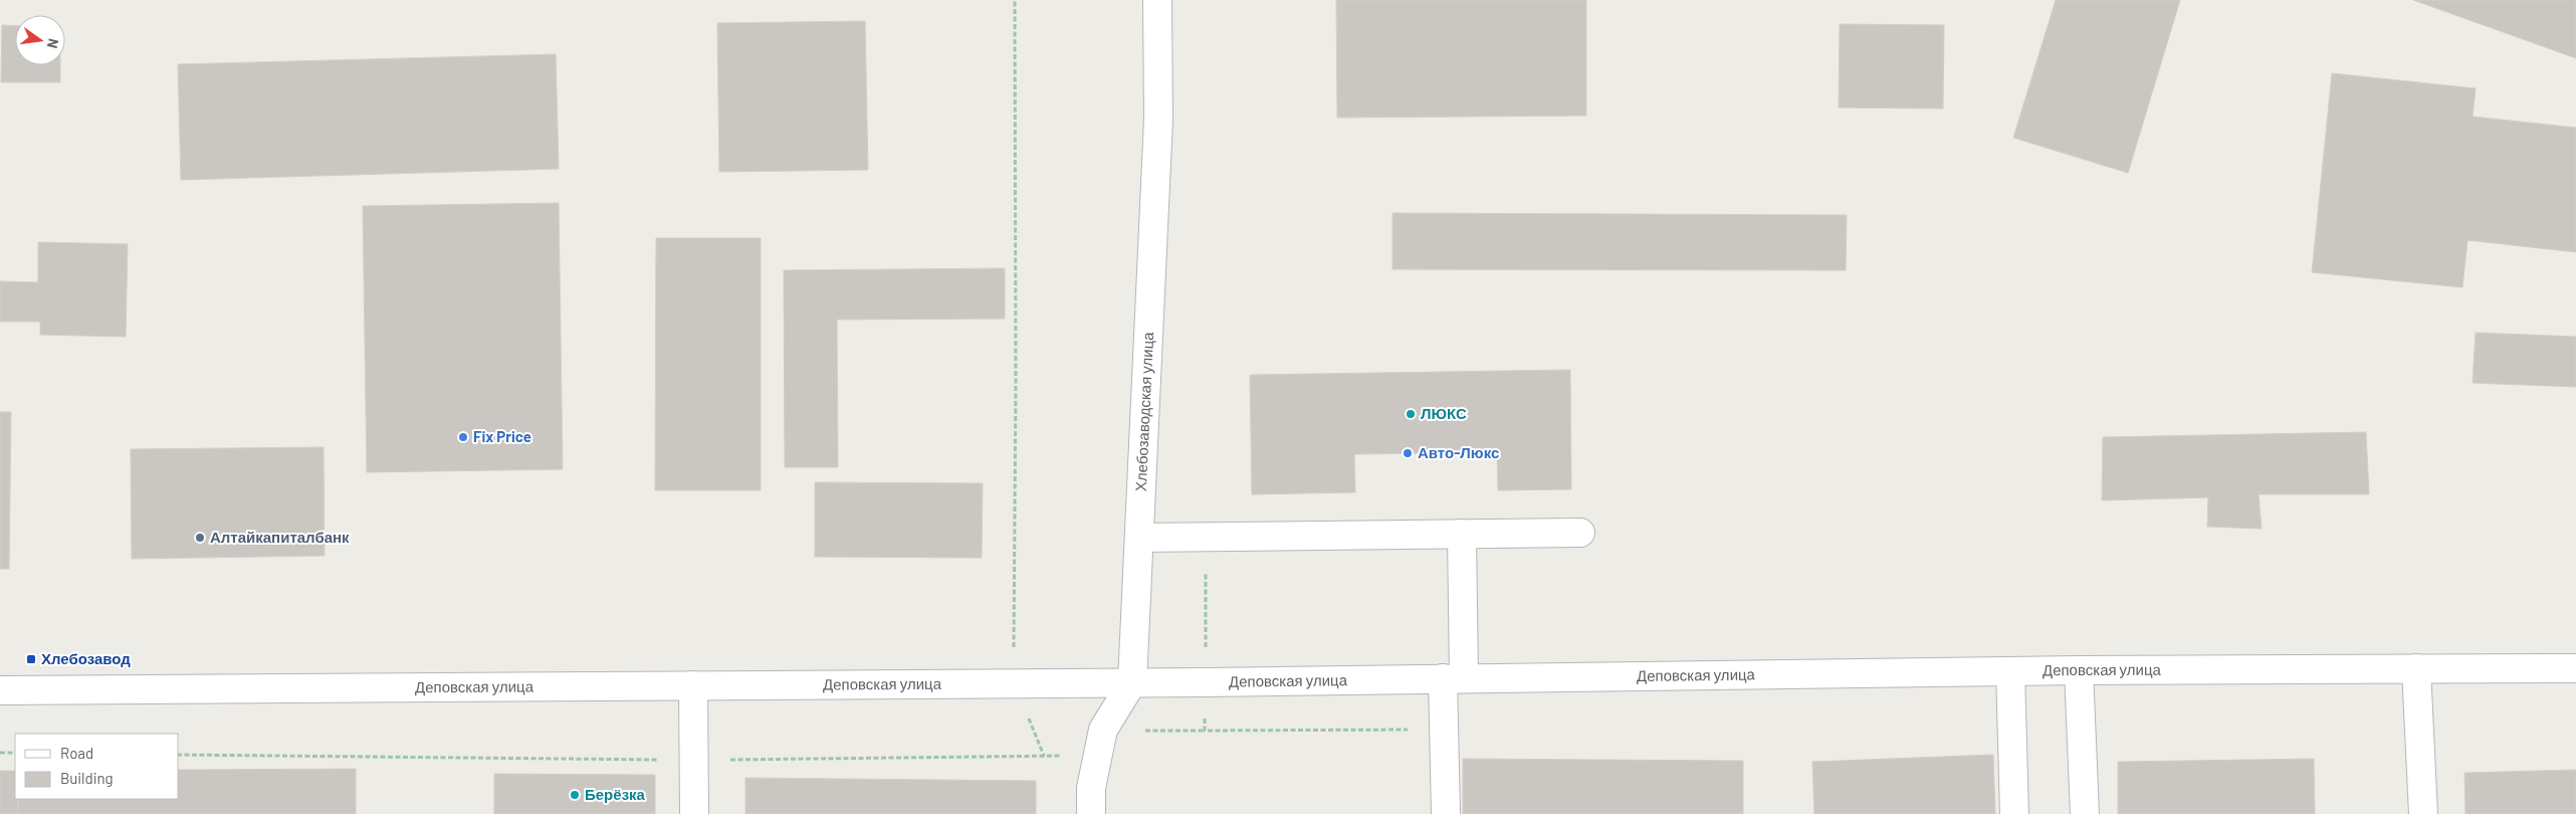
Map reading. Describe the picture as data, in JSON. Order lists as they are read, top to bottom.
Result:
{
  "streets": {
    "street": ["Хлебозаводская улица", "Деповская улица"]
  },
  "crossings": [
    ["Хлебозаводская улица", "Деповская улица"]
  ],
  "places": {
    "other": [
      "ЛЮКС",
      "Fix Price",
      "Авто-Люкс",
      "Алтайкапиталбанк",
      "Берёзка"
    ],
    "transit": ["Хлебозавод"]
  },
  "legend": ["Road", "Building"],
  "north": "right"
}
